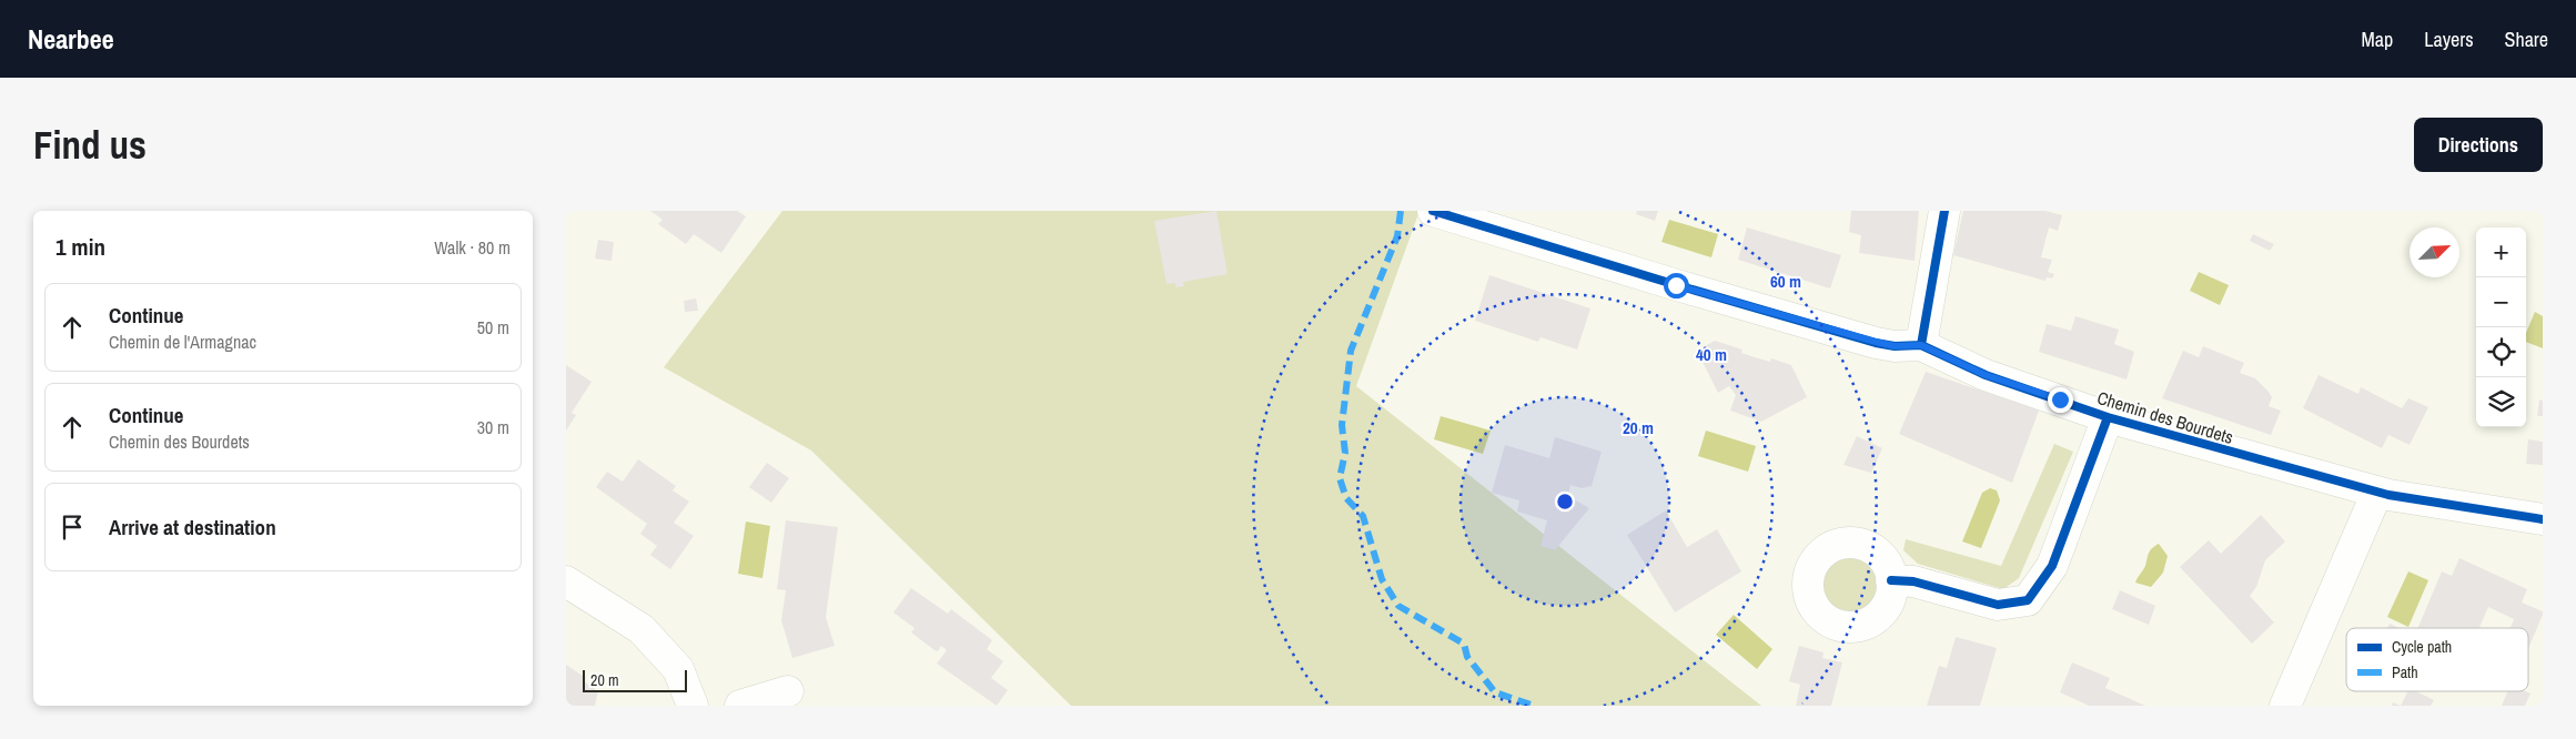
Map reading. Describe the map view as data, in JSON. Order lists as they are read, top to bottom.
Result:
{
  "streets": {
    "street": ["Chemin des Bourdets"]
  },
  "legend": ["Cycle path", "Path"],
  "scale_bar": "20 m",
  "north": "top right",
  "page": {
    "header": "Nearbee",
    "nav": ["Map", "Layers", "Share"],
    "buttons": "Directions",
    "title": "Find us",
    "heading": ["1 min", "Walk · 80 m"],
    "map_buttons": ["+", "−"],
    "list": [
      ["Continue", "Chemin de l'Armagnac", "50 m"],
      ["Continue", "Chemin des Bourdets", "30 m"],
      "Arrive at destination"
    ],
    "scale": "20 m"
  },
  "rings": ["60 m", "40 m", "20 m"]
}
